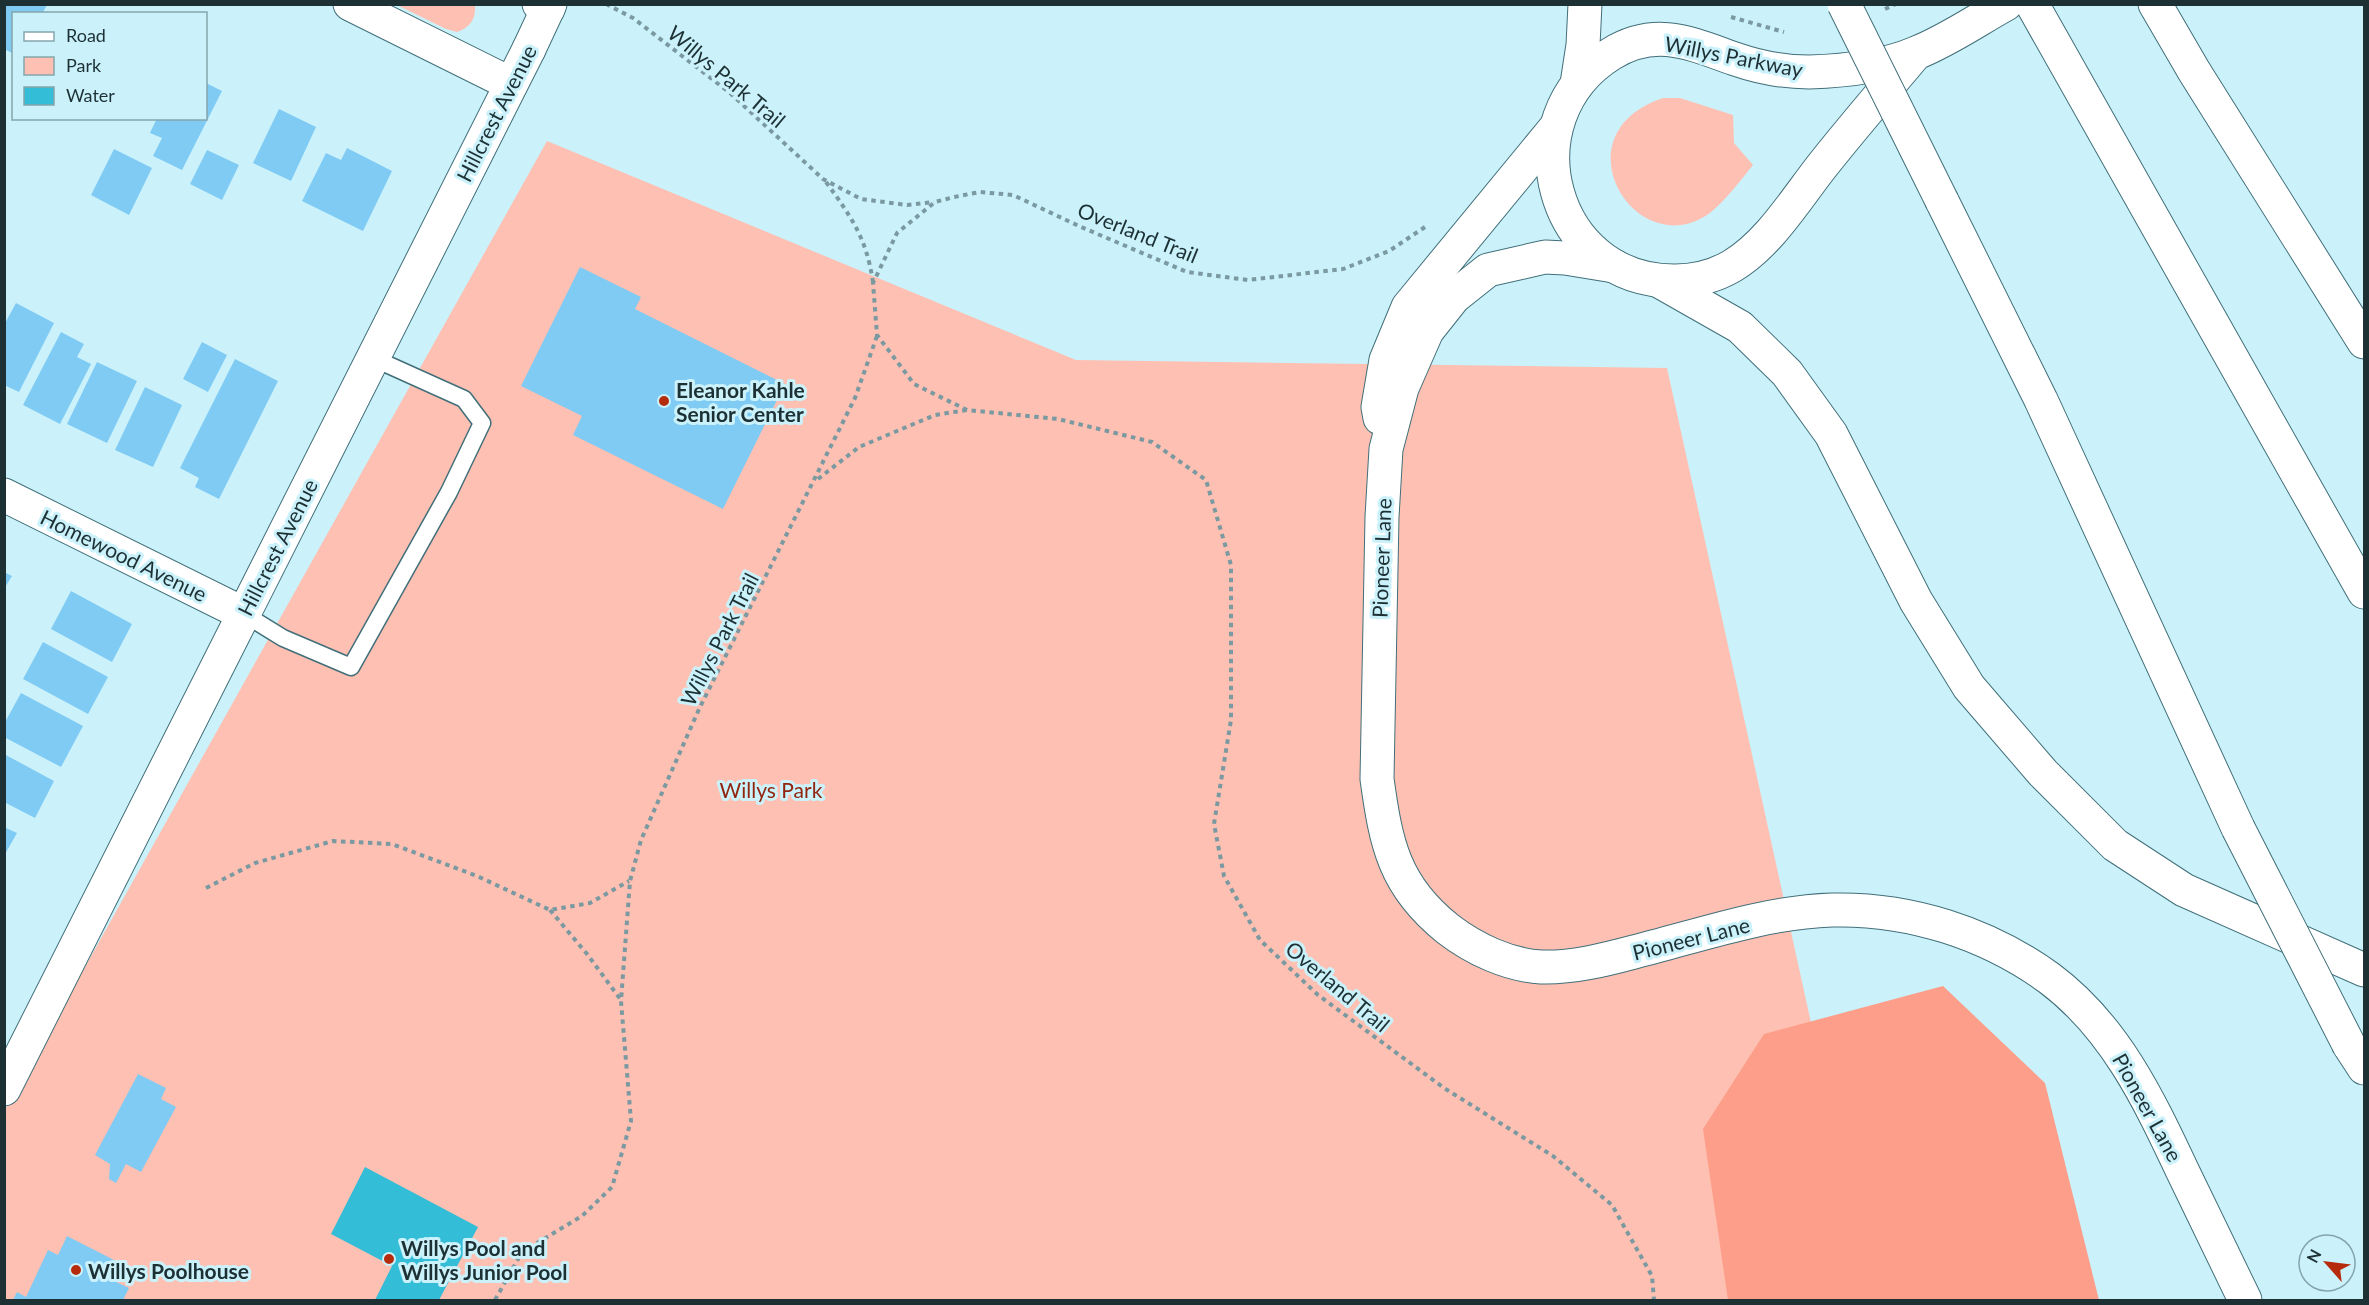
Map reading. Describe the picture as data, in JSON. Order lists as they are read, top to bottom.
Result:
{
  "streets": {
    "main road": [
      "Willys Parkway",
      "Hillcrest Avenue",
      "Homewood Avenue",
      "Pioneer Lane"
    ],
    "path": ["Willys Park Trail", "Overland Trail"]
  },
  "crossings": [
    ["Willys Parkway", "Pioneer Lane"],
    ["Willys Park Trail", "Overland Trail"],
    ["Hillcrest Avenue", "Homewood Avenue"]
  ],
  "parks": ["Willys Park"],
  "places": ["Eleanor Kahle Senior Center", "Willys Pool and Willys Junior Pool", "Willys Poolhouse"],
  "legend": ["Road", "Park", "Water"],
  "north": "top left"
}
